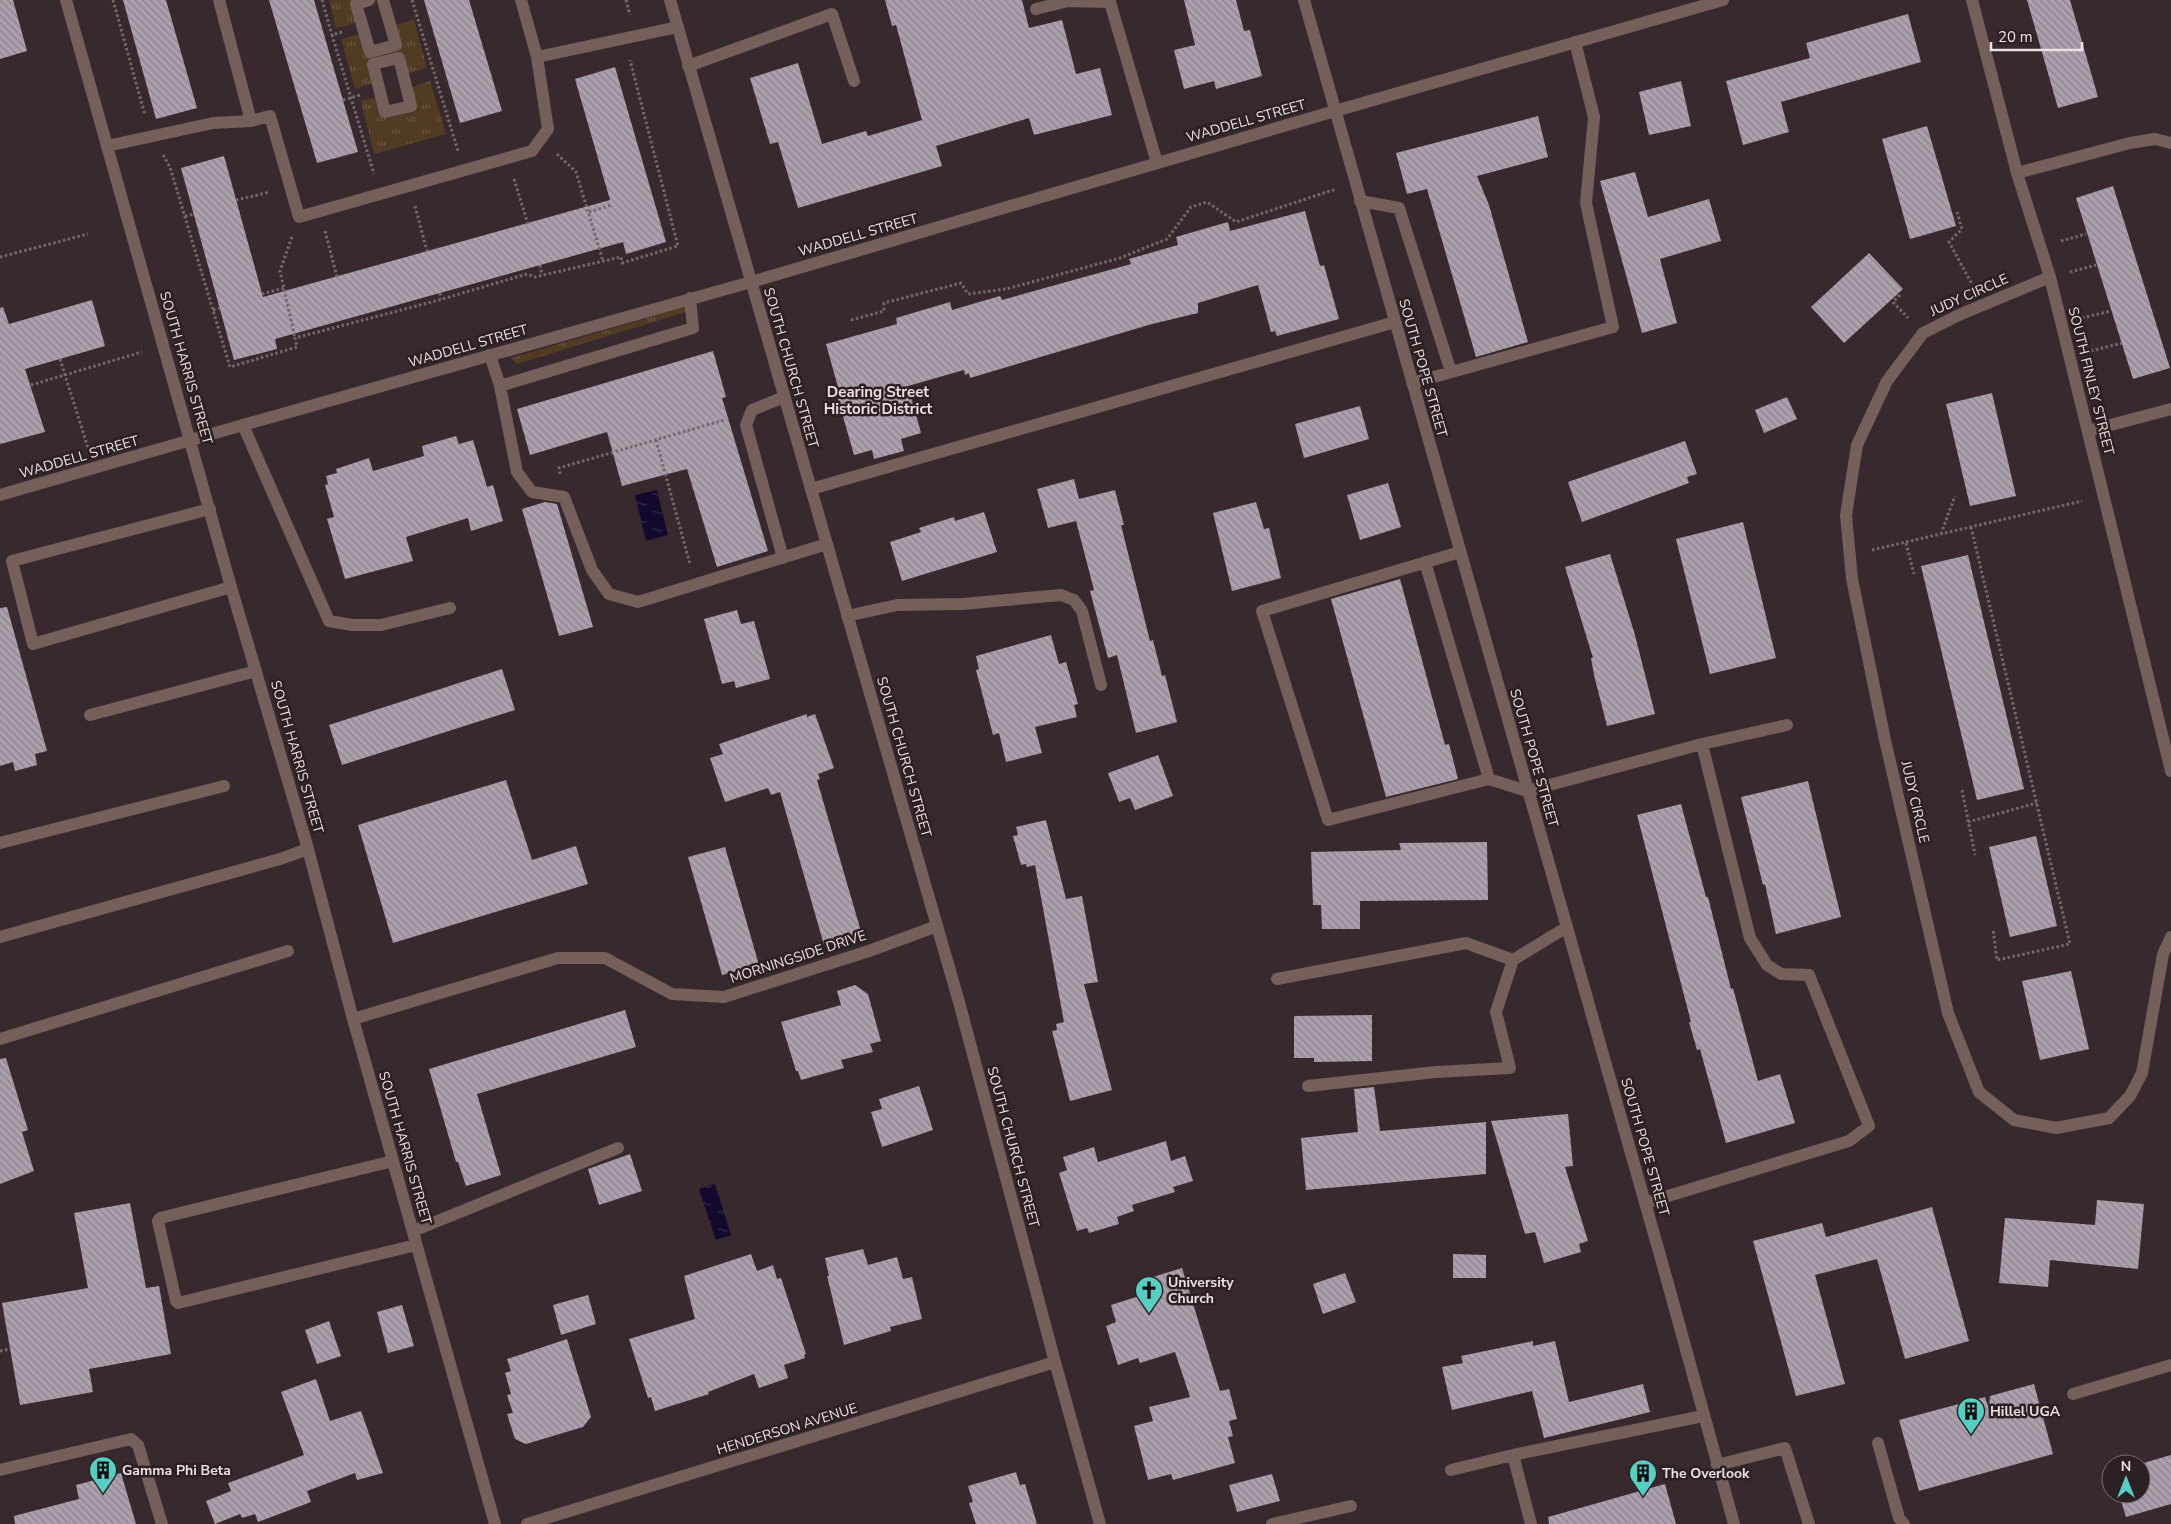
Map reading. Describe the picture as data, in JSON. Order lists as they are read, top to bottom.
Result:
{
  "streets": {
    "street": [
      "WADDELL STREET",
      "JUDY CIRCLE",
      "SOUTH HARRIS STREET",
      "SOUTH CHURCH STREET",
      "SOUTH POPE STREET",
      "SOUTH FINLEY STREET",
      "MORNINGSIDE DRIVE",
      "HENDERSON AVENUE"
    ]
  },
  "crossings": [
    ["WADDELL STREET", "SOUTH HARRIS STREET"],
    ["WADDELL STREET", "SOUTH CHURCH STREET"],
    ["WADDELL STREET", "SOUTH POPE STREET"],
    ["JUDY CIRCLE", "SOUTH FINLEY STREET"],
    ["SOUTH HARRIS STREET", "MORNINGSIDE DRIVE"],
    ["SOUTH CHURCH STREET", "MORNINGSIDE DRIVE"],
    ["SOUTH CHURCH STREET", "HENDERSON AVENUE"]
  ],
  "districts": ["Dearing Street Historic District"],
  "places": {
    "church": ["University Church"],
    "building": ["Hillel UGA", "Gamma Phi Beta", "The Overlook"]
  },
  "scale_bar": "20 m",
  "north": "top"
}
